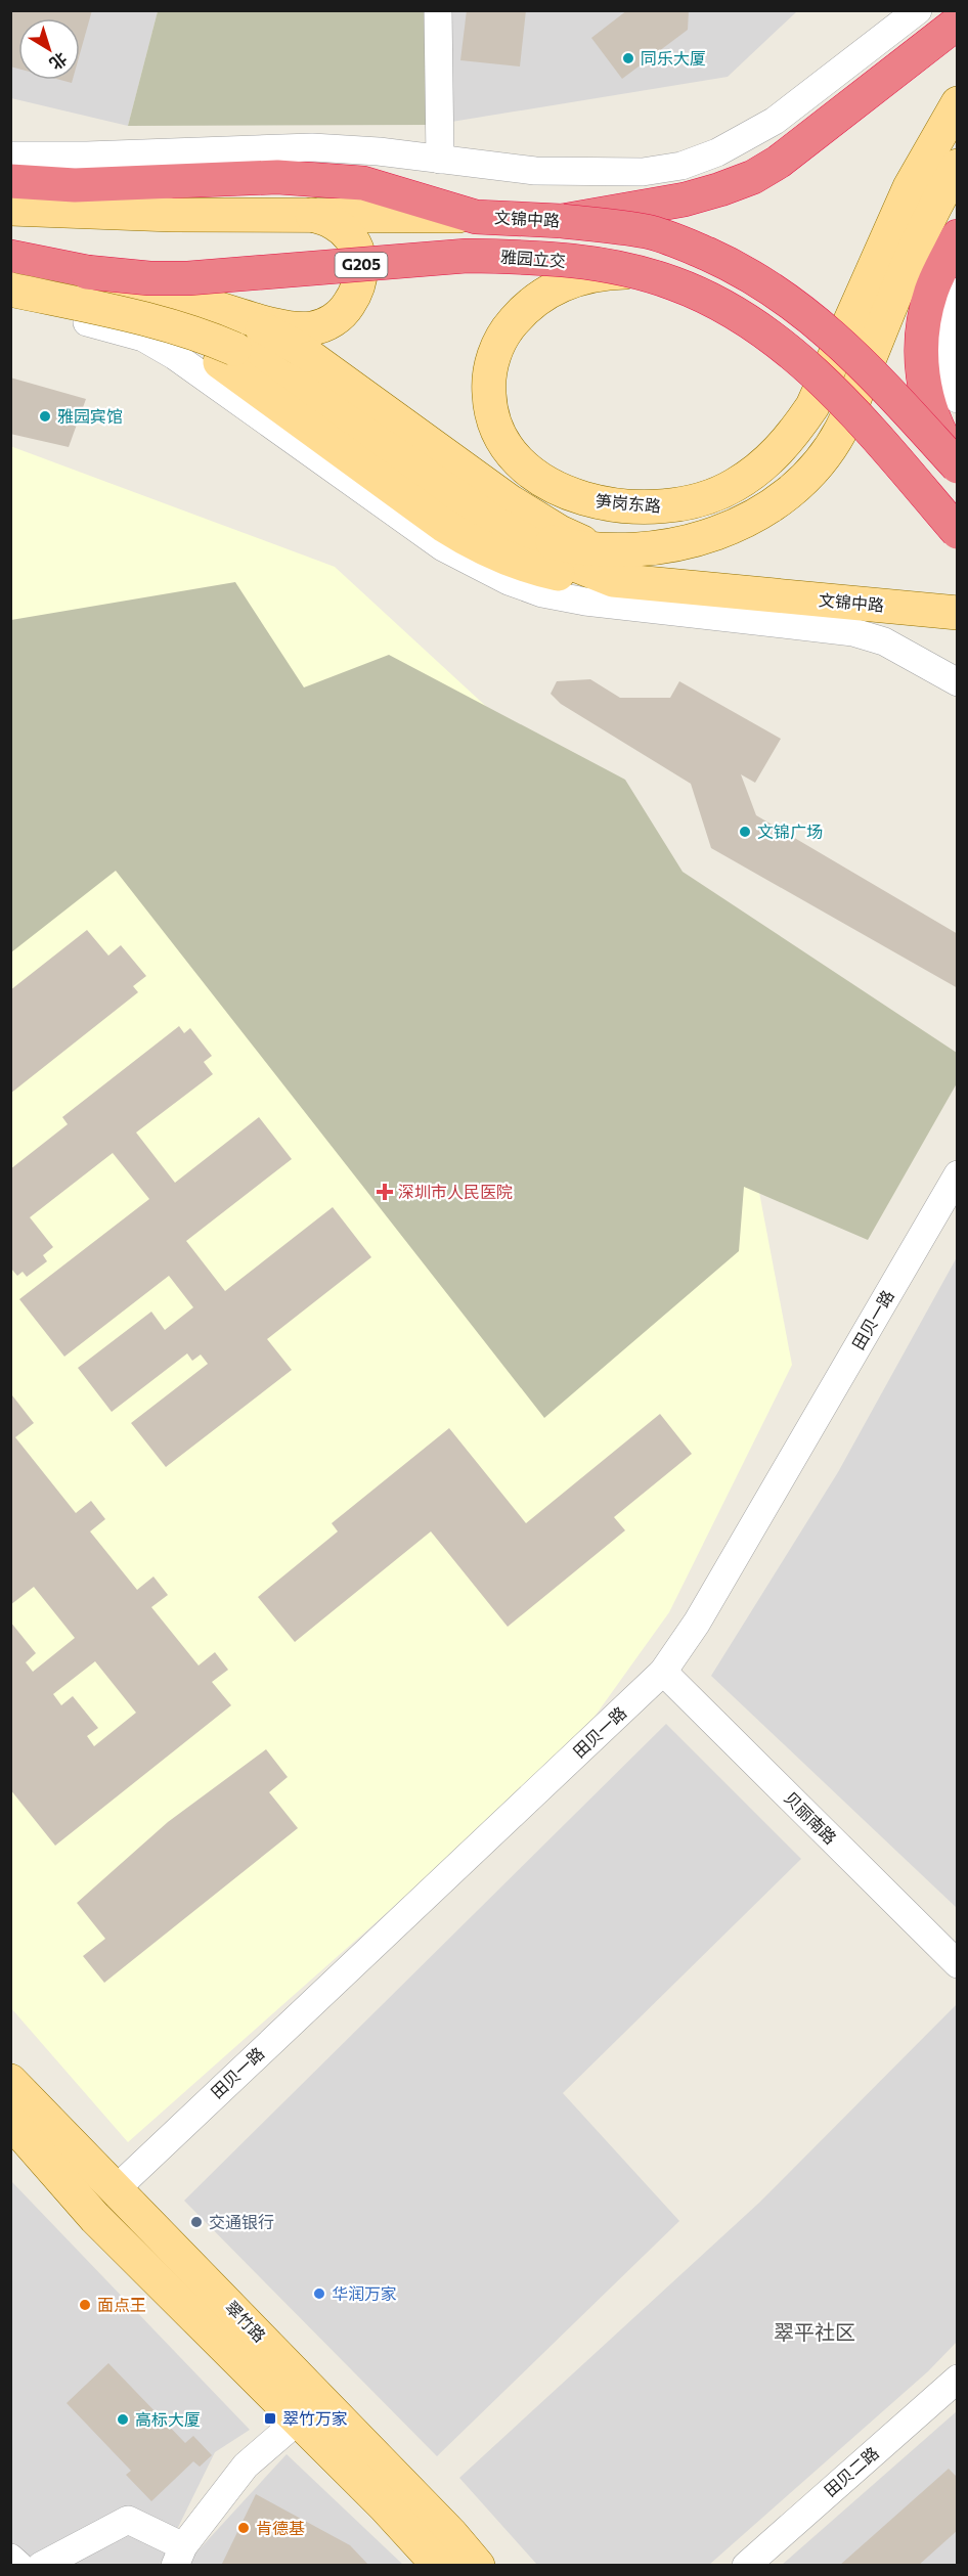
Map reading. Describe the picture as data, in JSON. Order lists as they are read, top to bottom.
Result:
{
  "streets": {
    "highway": ["文锦中路", "雅园立交", "G205"],
    "main road": ["笋岗东路", "翠竹路"],
    "street": ["田贝一路", "贝丽南路", "田贝二路"]
  },
  "crossings": [
    ["雅园立交", "笋岗东路"],
    ["田贝一路", "贝丽南路"],
    ["田贝一路", "翠竹路"]
  ],
  "districts": ["翠平社区"],
  "places": {
    "other": [
      "同乐大厦",
      "雅园宾馆",
      "文锦广场",
      "交通银行",
      "华润万家",
      "面点王",
      "高标大厦",
      "肯德基"
    ],
    "health": ["深圳市人民医院"],
    "transit": ["翠竹万家"]
  },
  "north": "bottom right"
}
